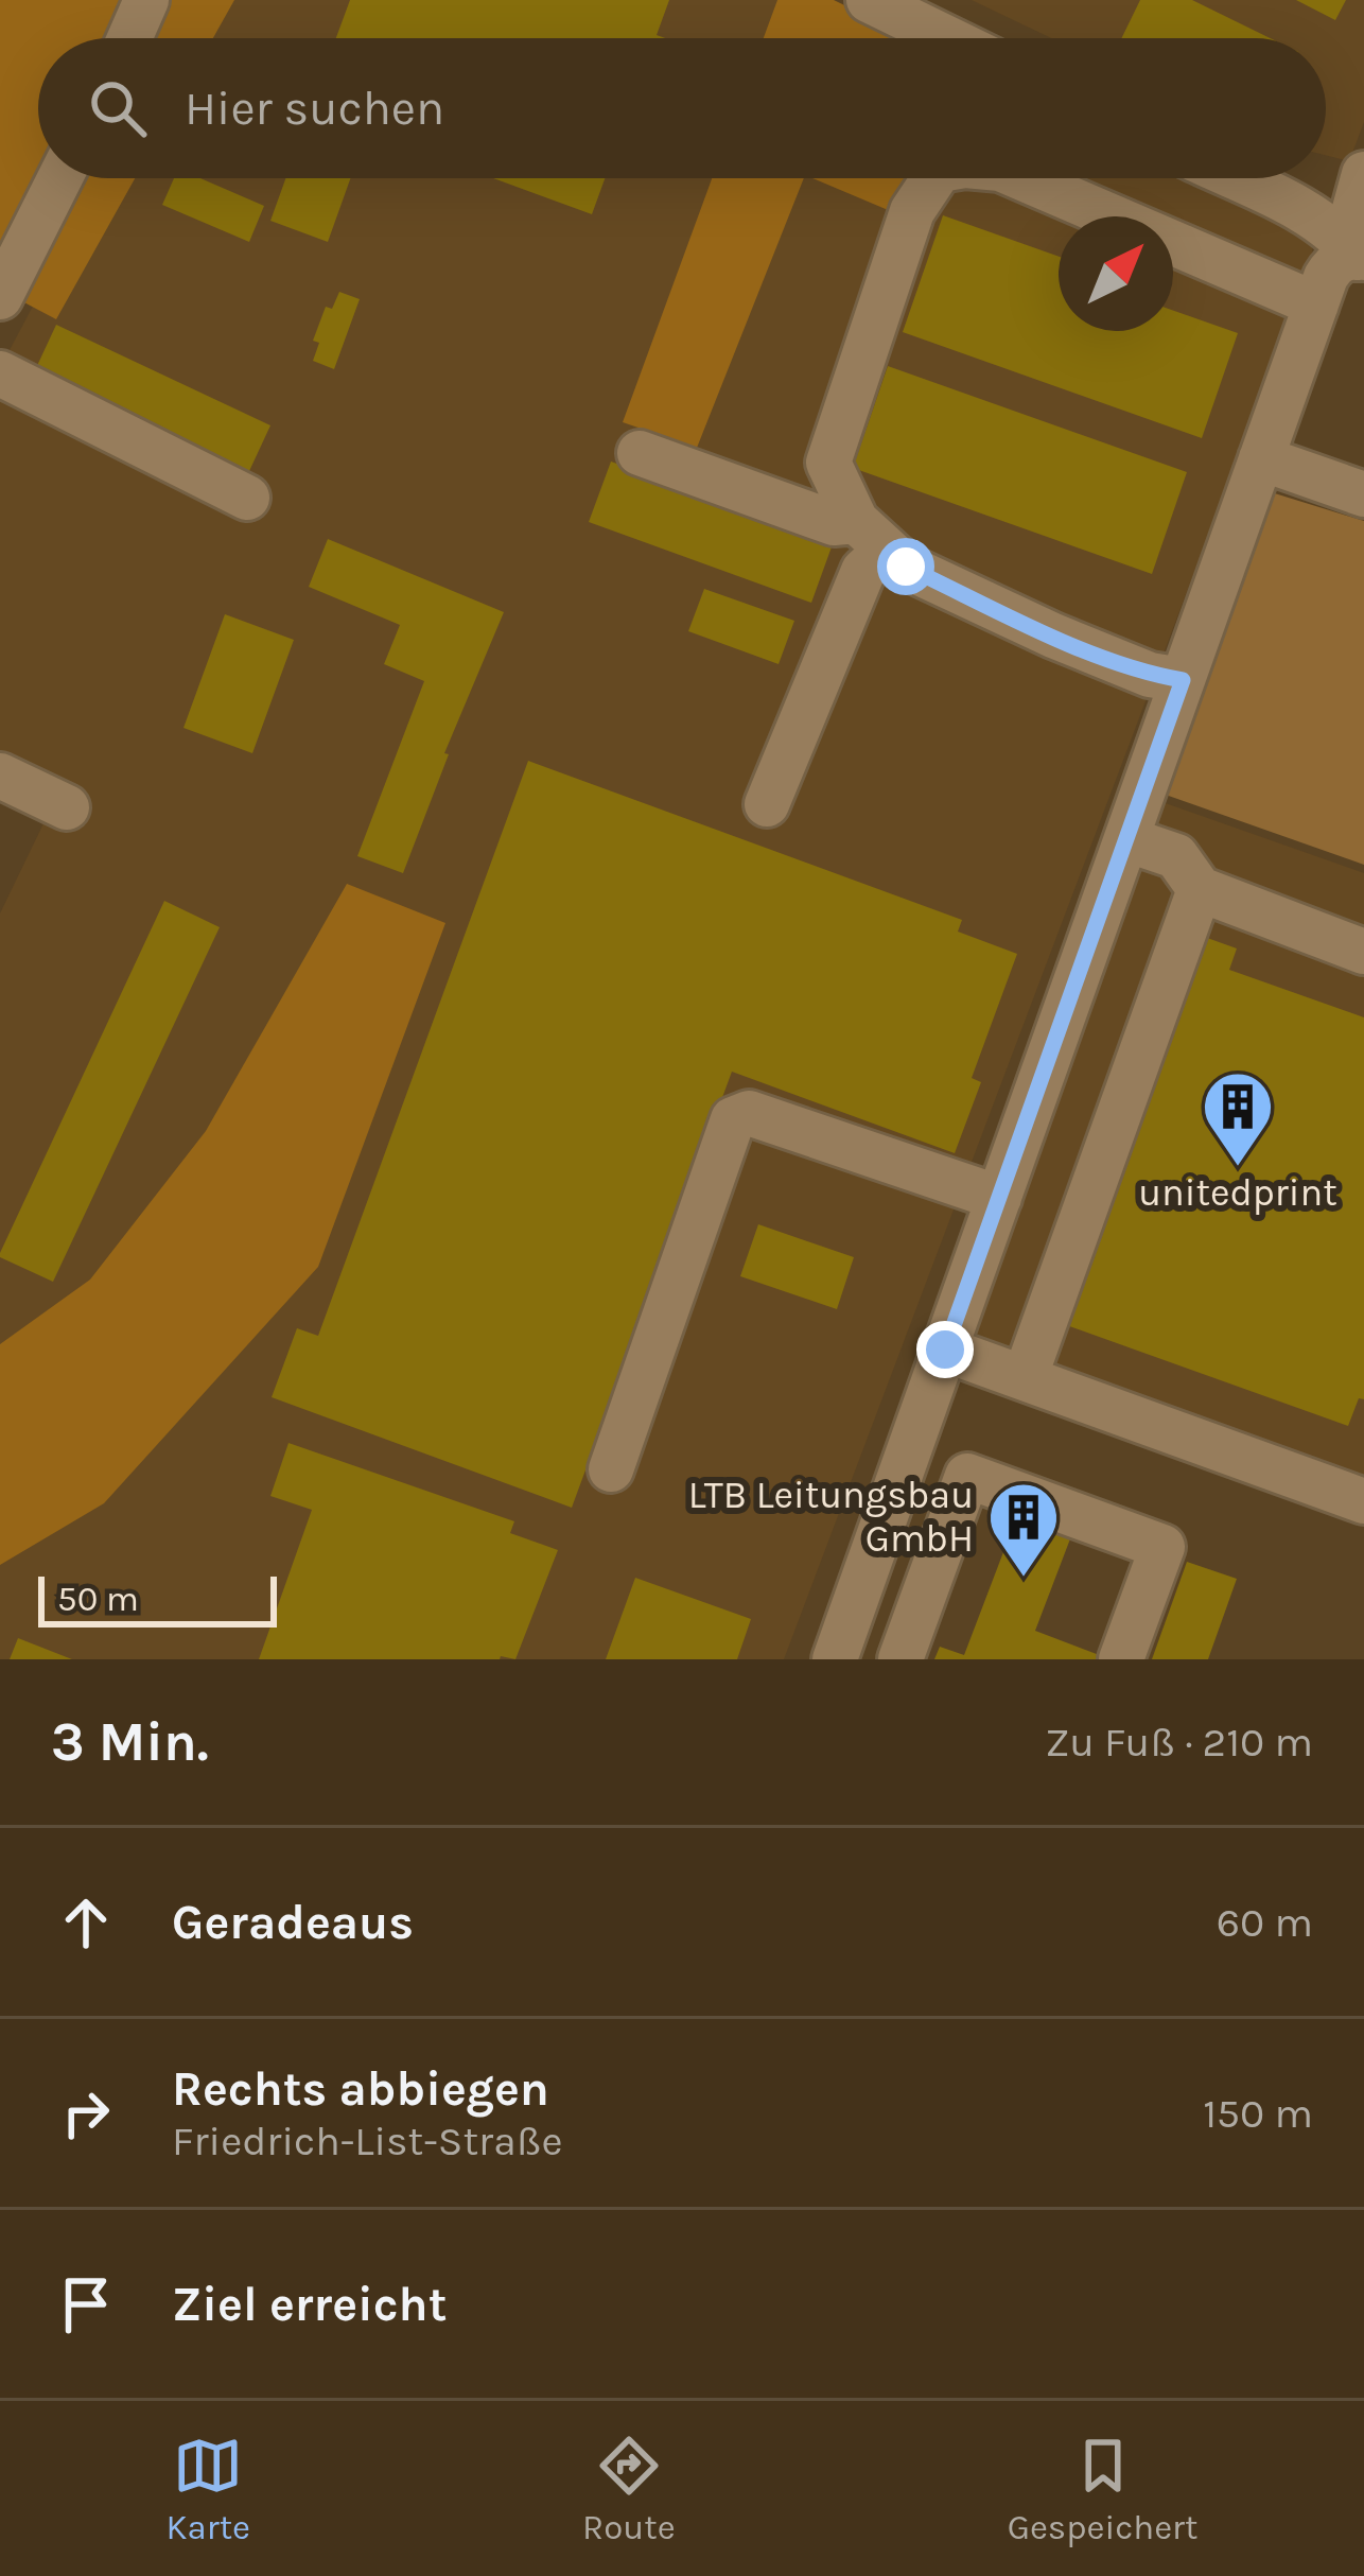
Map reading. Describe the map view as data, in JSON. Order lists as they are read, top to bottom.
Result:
{
  "places": {
    "building": ["unitedprint", "LTB Leitungsbau GmbH"]
  },
  "scale_bar": "50 m",
  "north": "top right",
  "page": {
    "search": "Hier suchen",
    "scale": "50 m",
    "heading": ["3 Min.", "Zu Fuß · 210 m"],
    "list": [
      ["Geradeaus", "60 m"],
      ["Rechts abbiegen", "Friedrich-List-Straße", "150 m"],
      "Ziel erreicht"
    ],
    "nav": ["Karte", "Route", "Gespeichert"]
  }
}
